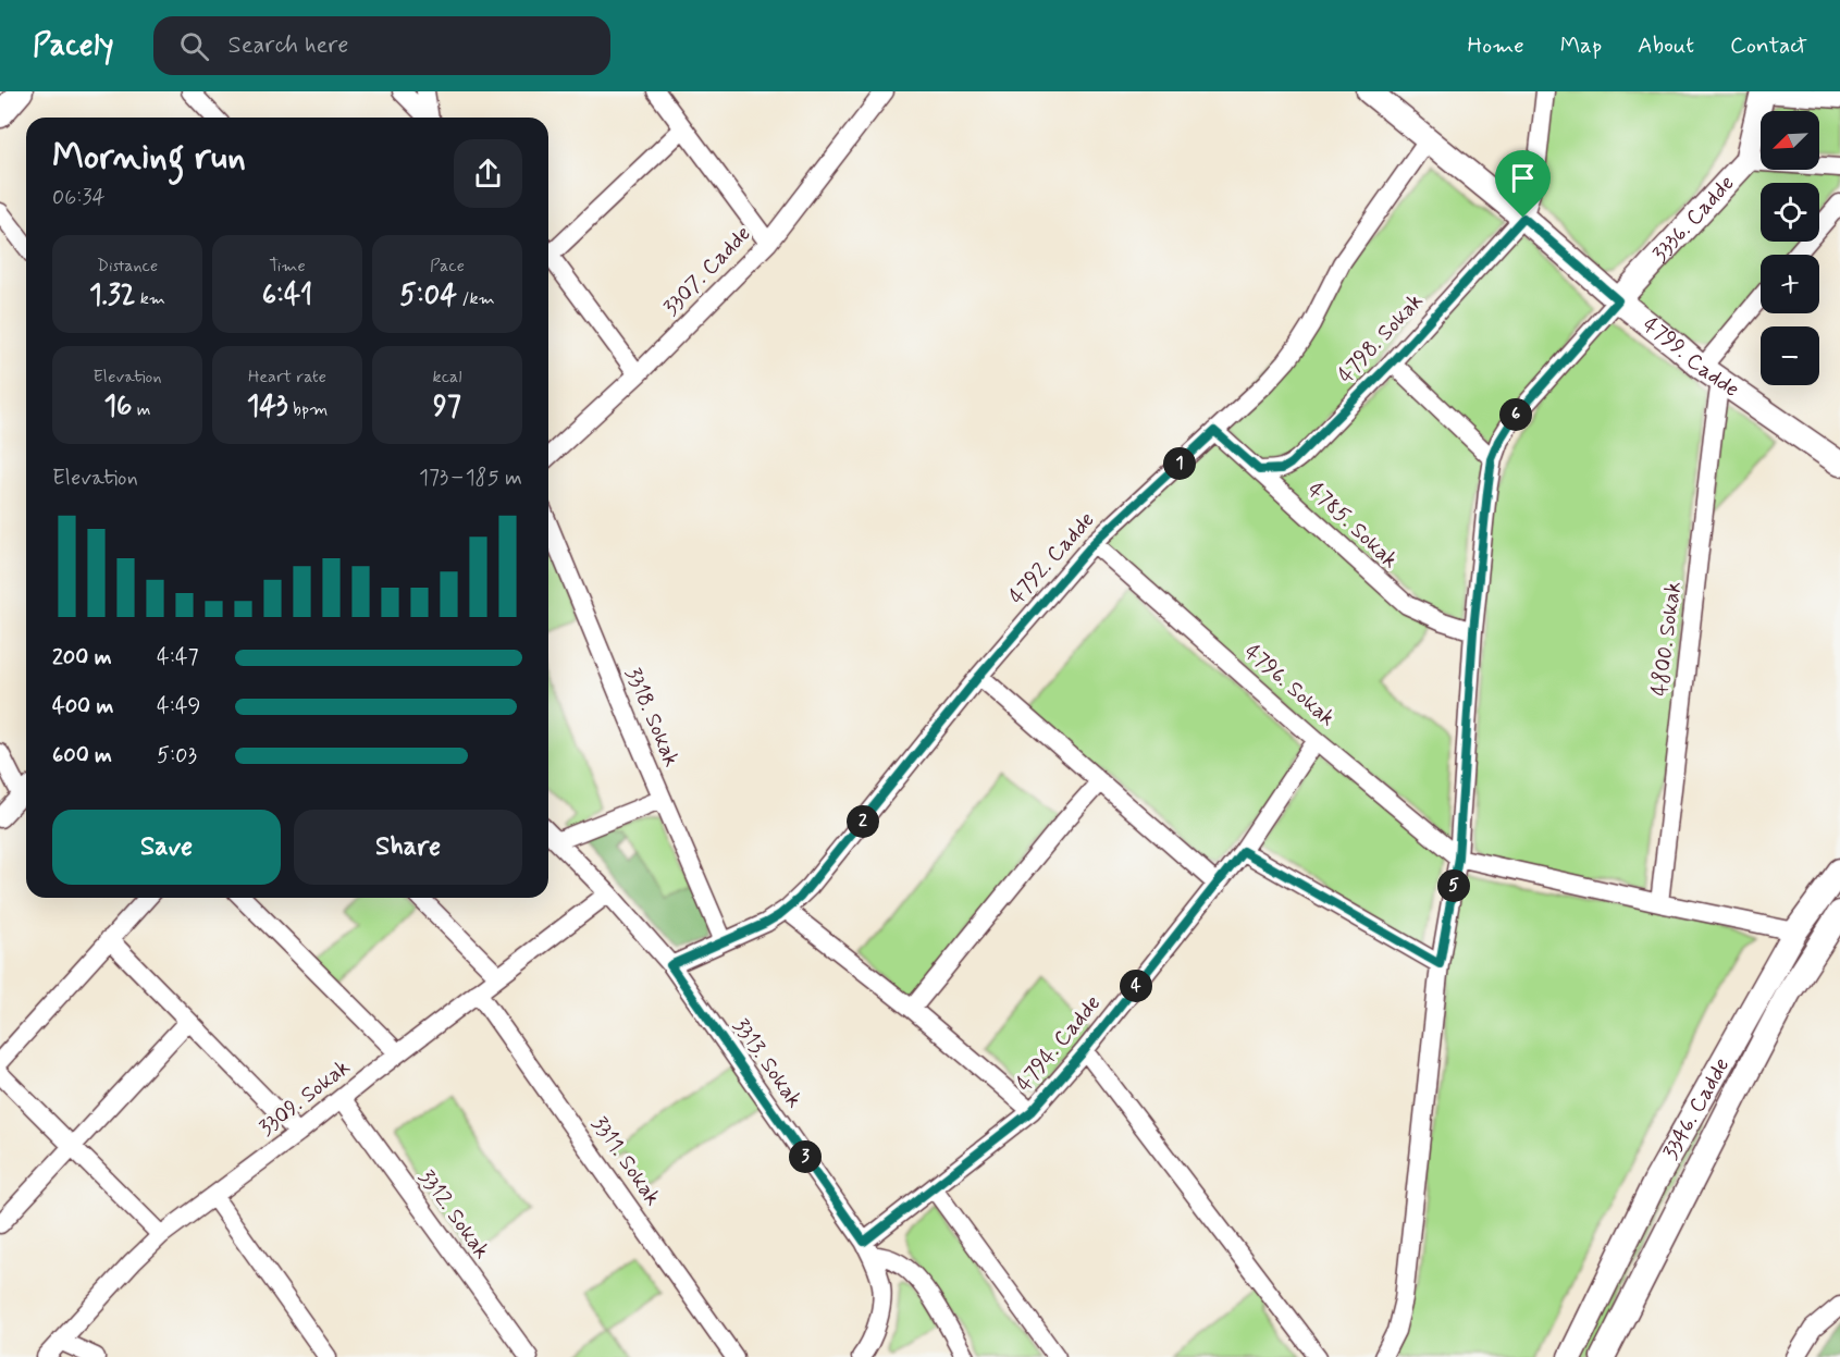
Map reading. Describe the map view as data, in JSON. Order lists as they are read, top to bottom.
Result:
{
  "streets": {
    "street": [
      "3336. Cadde",
      "3307. Cadde",
      "4798. Sokak",
      "4799. Cadde",
      "4785. Sokak",
      "4792. Cadde",
      "4800. Sokak",
      "4796. Sokak",
      "3318. Sokak",
      "4794. Cadde",
      "3313. Sokak",
      "3309. Sokak",
      "3346. Cadde",
      "3311. Sokak",
      "3312. Sokak"
    ]
  },
  "crossings": [
    ["3336. Cadde", "4799. Cadde"],
    ["4798. Sokak", "4799. Cadde"],
    ["4798. Sokak", "4785. Sokak"],
    ["4799. Cadde", "4792. Cadde"],
    ["4799. Cadde", "4800. Sokak"],
    ["4785. Sokak", "4792. Cadde"],
    ["4792. Cadde", "4796. Sokak"],
    ["4792. Cadde", "3318. Sokak"],
    ["4792. Cadde", "3313. Sokak"],
    ["4796. Sokak", "4794. Cadde"],
    ["4794. Cadde", "3313. Sokak"],
    ["3313. Sokak", "3309. Sokak"],
    ["3309. Sokak", "3311. Sokak"],
    ["3309. Sokak", "3312. Sokak"]
  ],
  "north": "bottom left",
  "page": {
    "header": "Pacely",
    "search": "Search here",
    "nav": [
      "Home",
      "Map",
      "About",
      "Contact"
    ],
    "map_buttons": ["+", "−"],
    "heading": ["Morning run", "06:34"],
    "stats": [
      ["Distance", "1.32 km"],
      ["Time", "6:41"],
      ["Pace", "5:04 /km"],
      ["Elevation", "16 m"],
      ["Heart rate", "143 bpm"],
      ["kcal", "97"]
    ],
    "pins": [
      "6",
      "1",
      "2",
      "5",
      "4",
      "3"
    ],
    "chart": ["Elevation", "173–185 m"],
    "list": [
      {
        "name": "200 m",
        "note": "4:47"
      },
      {
        "name": "400 m",
        "note": "4:49"
      },
      {
        "name": "600 m",
        "note": "5:03"
      }
    ],
    "buttons": ["Save", "Share"]
  }
}
